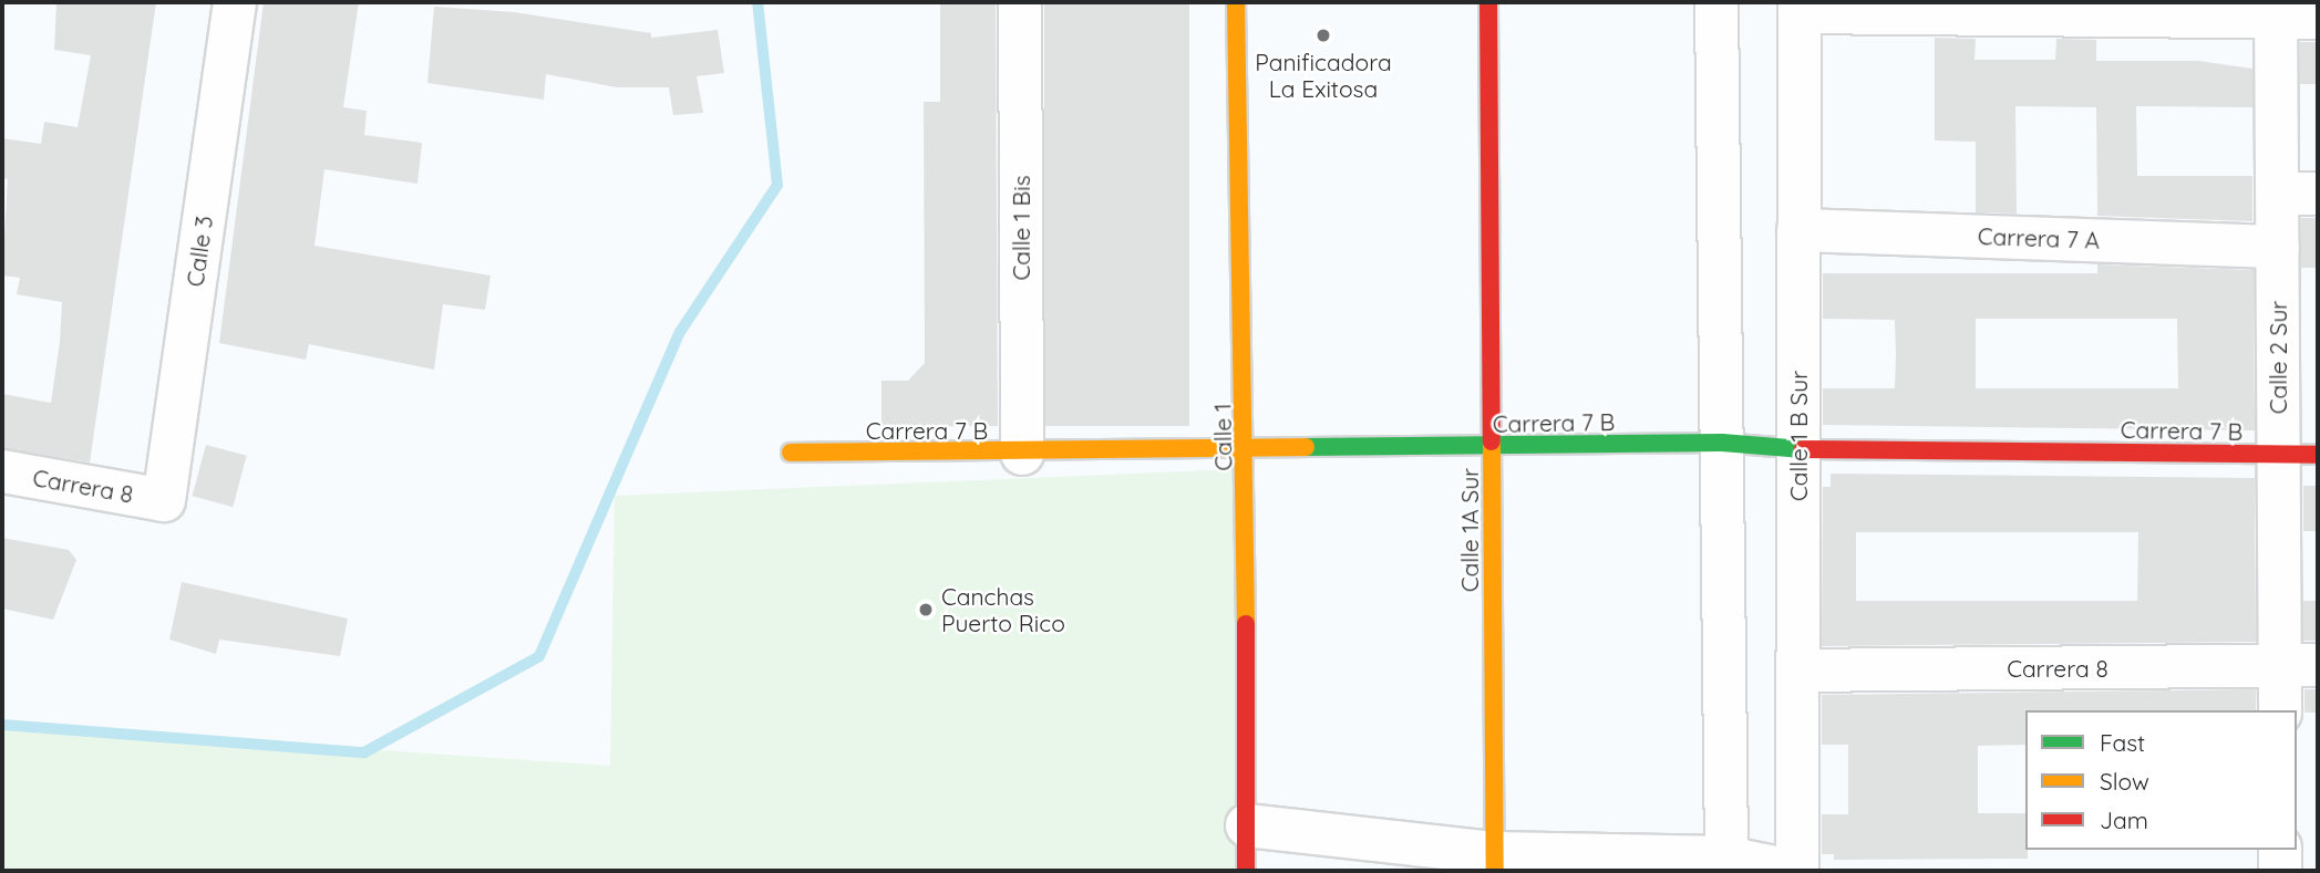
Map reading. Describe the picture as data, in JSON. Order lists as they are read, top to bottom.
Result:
{
  "streets": {
    "street": [
      "Calle 1 Bis",
      "Carrera 7 A",
      "Calle 3",
      "Calle 2 Sur",
      "Carrera 7 B",
      "Calle 1 B Sur",
      "Calle 1",
      "Carrera 8",
      "Calle 1A Sur"
    ]
  },
  "crossings": [
    ["Calle 1 Bis", "Carrera 7 B"],
    ["Carrera 7 A", "Calle 2 Sur"],
    ["Carrera 7 A", "Calle 1 B Sur"],
    ["Calle 3", "Carrera 8"],
    ["Calle 2 Sur", "Carrera 7 B"],
    ["Calle 2 Sur", "Carrera 8"],
    ["Carrera 7 B", "Calle 1 B Sur"],
    ["Carrera 7 B", "Calle 1"],
    ["Carrera 7 B", "Calle 1A Sur"],
    ["Calle 1 B Sur", "Carrera 8"]
  ],
  "places": ["Panificadora La Exitosa", "Canchas Puerto Rico"],
  "legend": ["Fast", "Slow", "Jam"]
}
